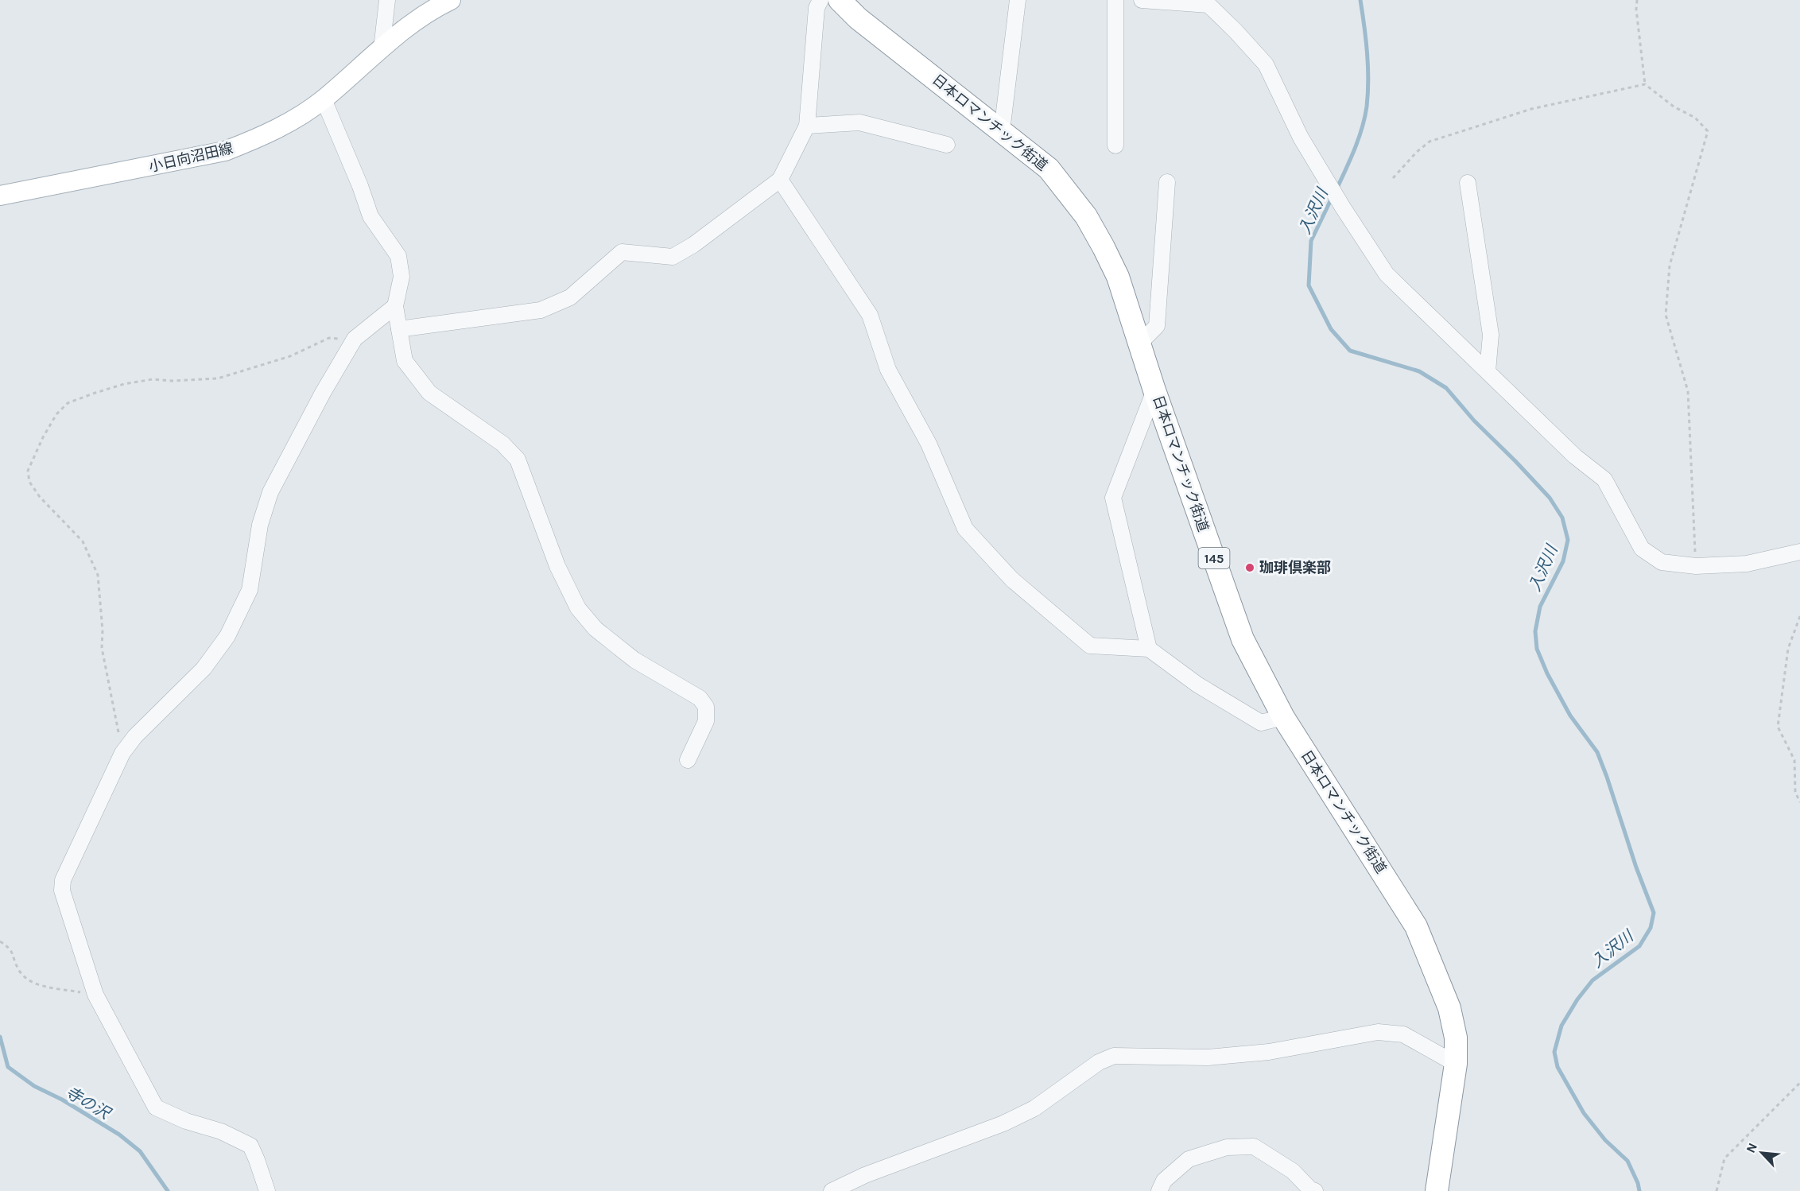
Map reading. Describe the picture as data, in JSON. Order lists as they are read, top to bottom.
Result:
{
  "streets": {
    "highway": ["日本ロマンチック街道", "145"],
    "main road": ["小日向沼田線"]
  },
  "water": ["入沢川", "寺の沢"],
  "places": ["珈琲倶楽部"],
  "north": "top left"
}
